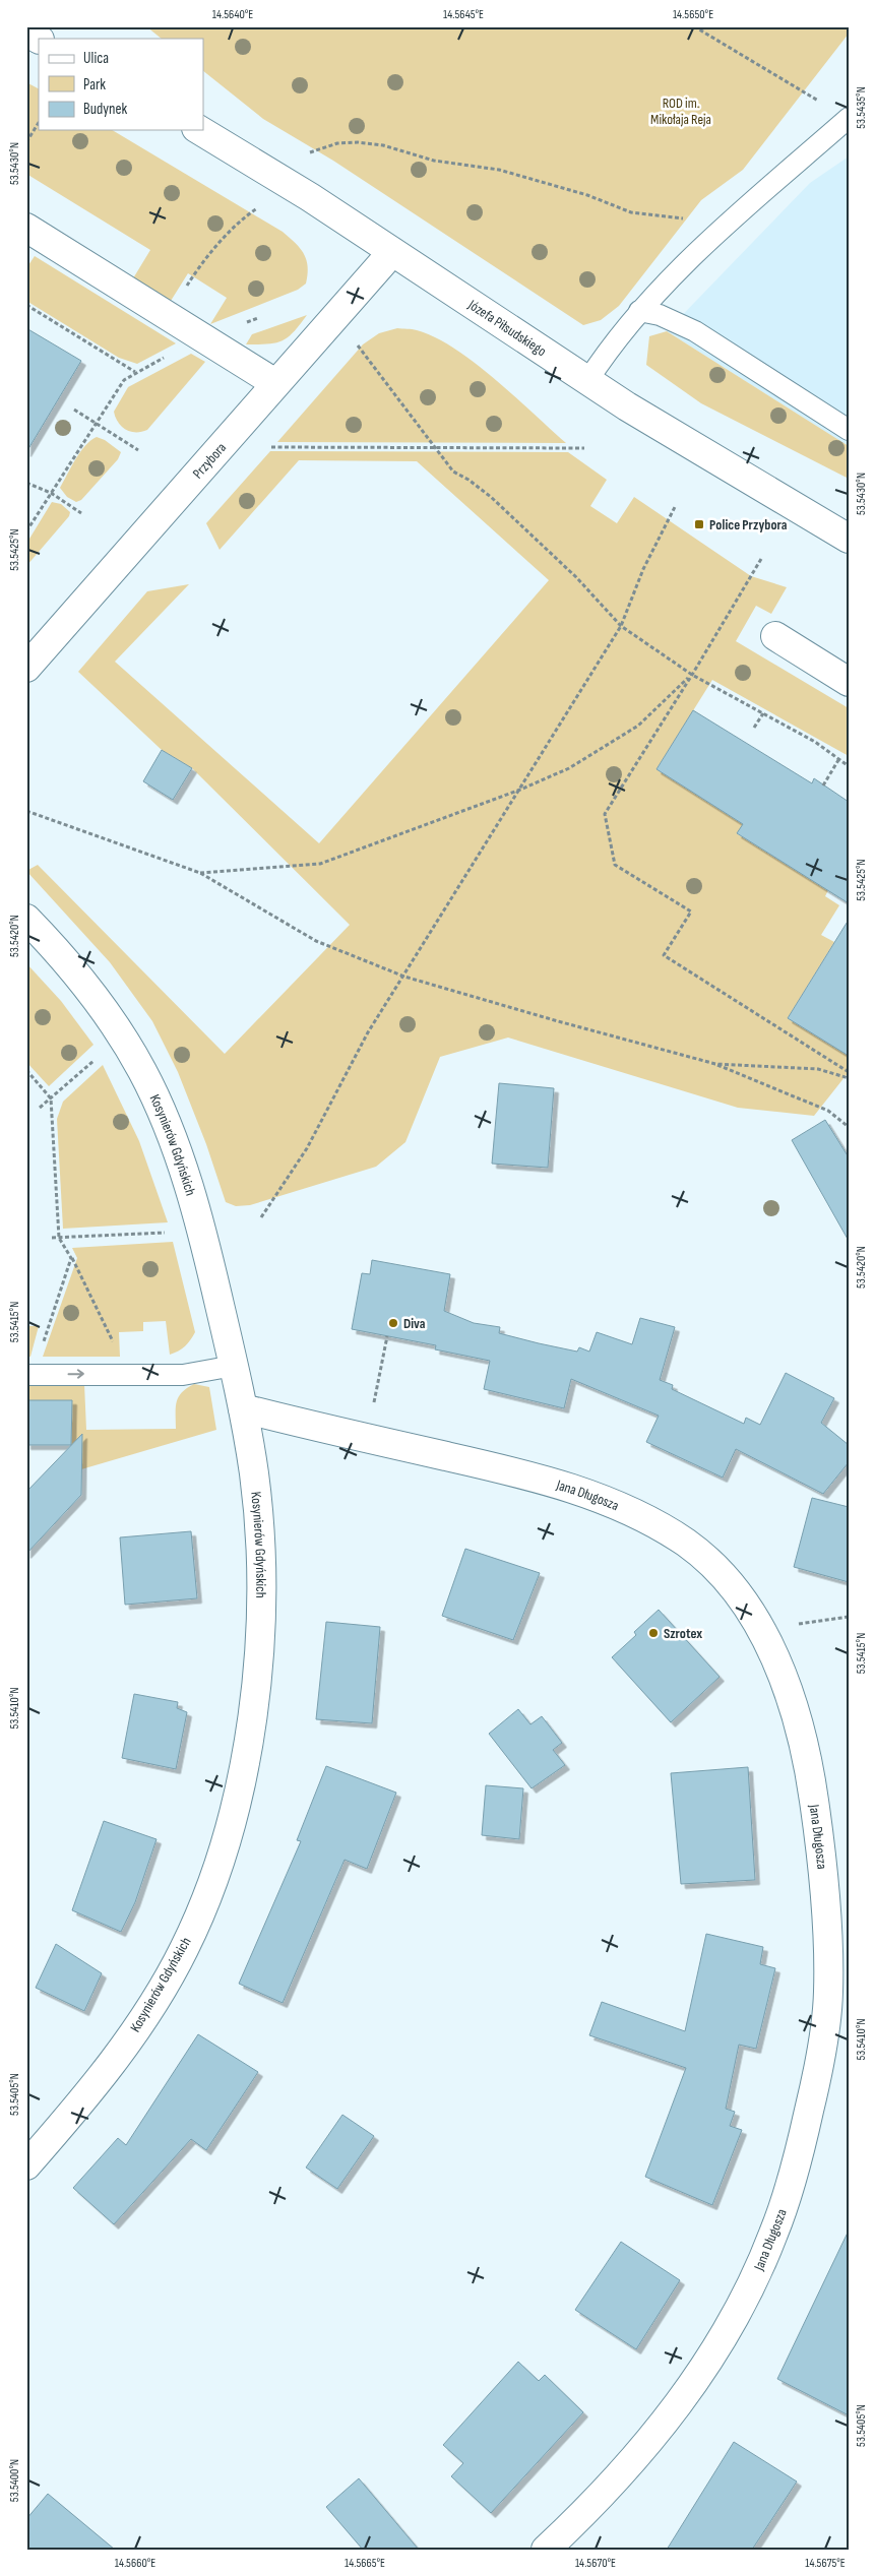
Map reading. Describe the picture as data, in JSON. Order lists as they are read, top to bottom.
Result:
{
  "streets": {
    "street": [
      "Józefa Piłsudskiego",
      "Przybora",
      "Kosynierów Gdyńskich",
      "Jana Długosza"
    ]
  },
  "crossings": [
    ["Józefa Piłsudskiego", "Przybora"],
    ["Kosynierów Gdyńskich", "Jana Długosza"]
  ],
  "parks": ["ROD im. Mikołaja Reja"],
  "places": {
    "transit": ["Police Przybora"],
    "other": ["Diva", "Szrotex"]
  },
  "legend": ["Ulica", "Park", "Budynek"],
  "coordinates": [
    "14.5640°E",
    "14.5645°E",
    "14.5650°E",
    "53.5435°N",
    "53.5430°N",
    "53.5425°N",
    "53.5420°N",
    "53.5415°N",
    "53.5410°N",
    "53.5405°N",
    "53.5400°N",
    "14.5660°E",
    "14.5665°E",
    "14.5670°E",
    "14.5675°E"
  ]
}
